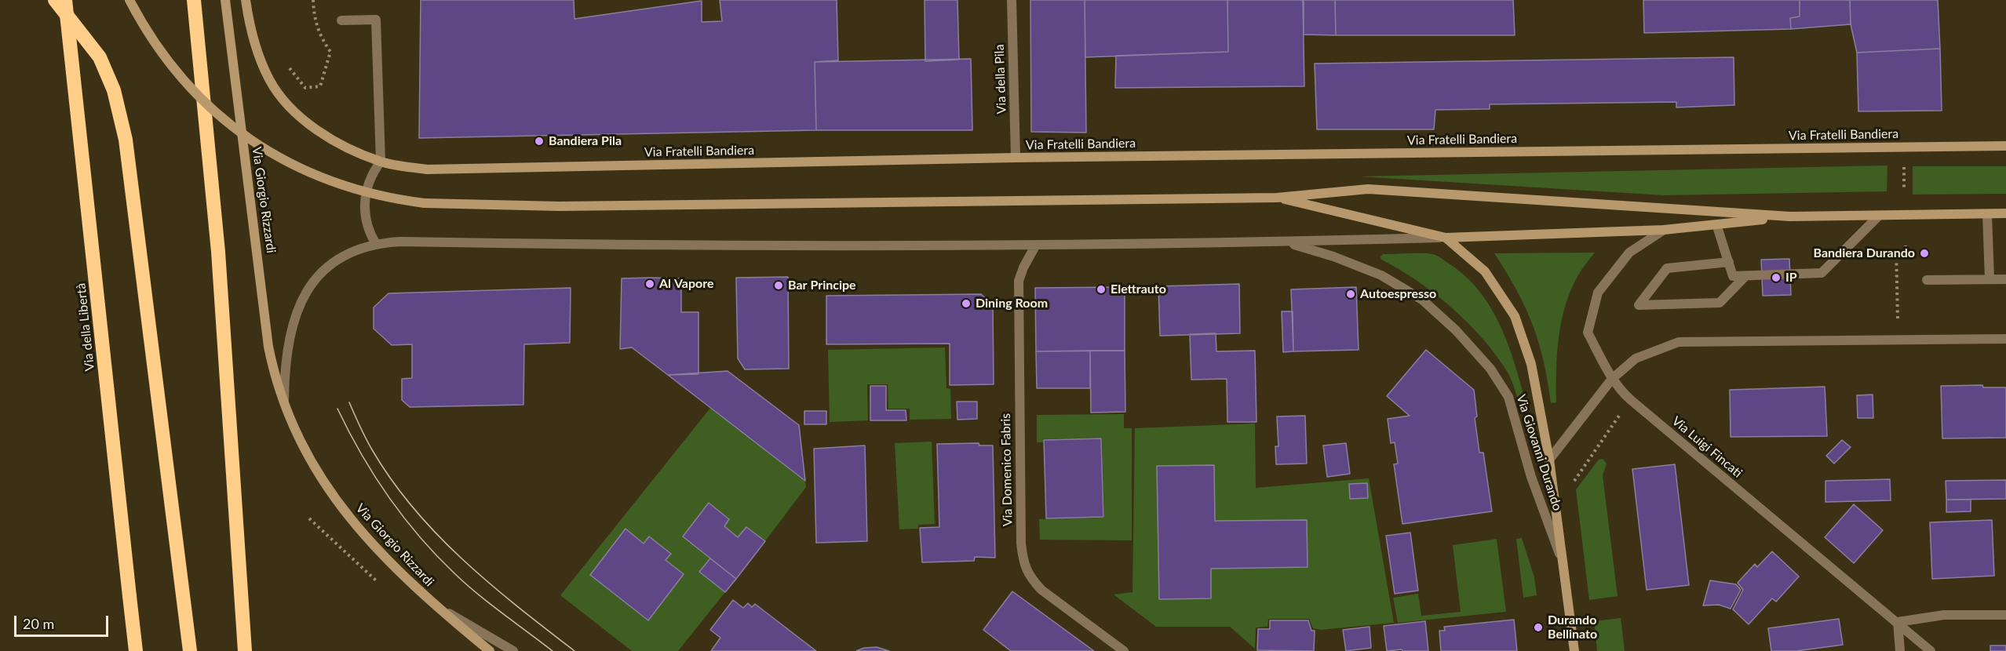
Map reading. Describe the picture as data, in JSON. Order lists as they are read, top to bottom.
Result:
{
  "streets": {
    "highway": ["Via della Libertà"],
    "main road": ["Via Fratelli Bandiera", "Via Giorgio Rizzardi", "Via Giovanni Durando"],
    "street": ["Via della Pila", "Via Luigi Fincati", "Via Domenico Fabris"]
  },
  "crossings": [
    ["Via della Pila", "Via Fratelli Bandiera"]
  ],
  "places": [
    "Bandiera Pila",
    "Bandiera Durando",
    "IP",
    "Al Vapore",
    "Bar Principe",
    "Elettrauto",
    "Autoespresso",
    "Dining Room",
    "Durando Bellinato"
  ],
  "scale_bar": "20 m"
}
